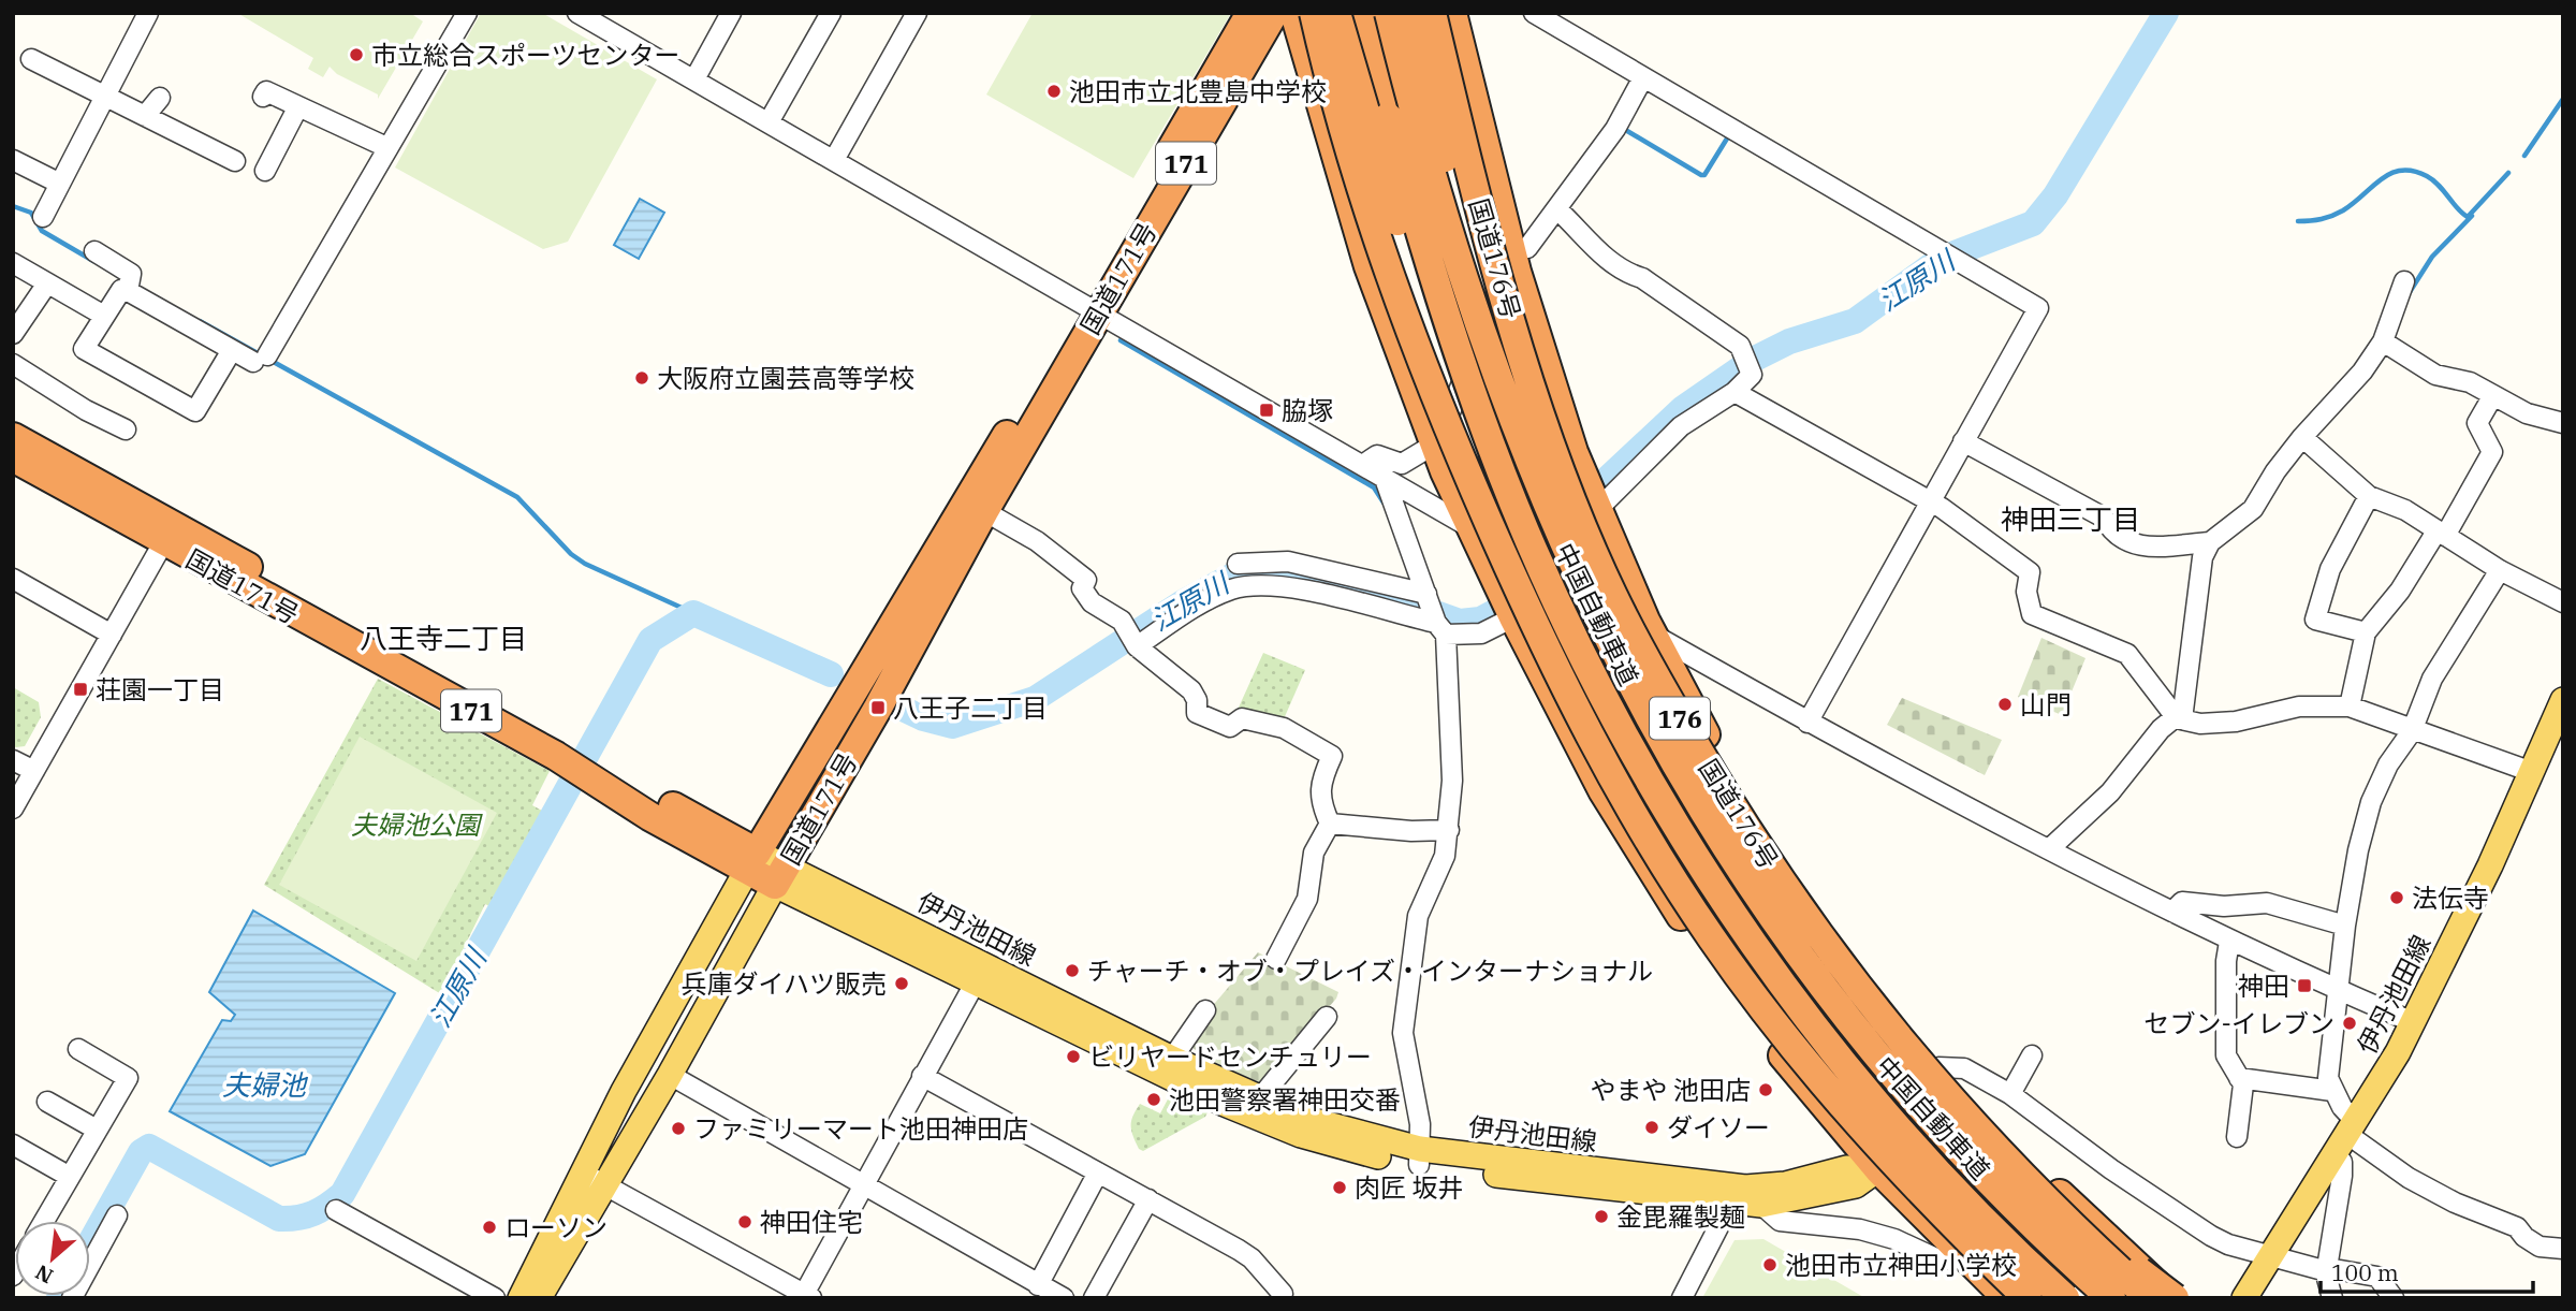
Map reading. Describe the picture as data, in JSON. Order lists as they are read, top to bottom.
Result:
{
  "streets": {
    "highway": [
      "171",
      "国道176号",
      "国道171号",
      "中国自動車道",
      "176"
    ],
    "main road": ["伊丹池田線"]
  },
  "crossings": [
    ["国道171号", "伊丹池田線"]
  ],
  "districts": ["神田三丁目", "八王寺二丁目"],
  "water": ["江原川", "夫婦池"],
  "parks": ["夫婦池公園"],
  "places": {
    "other": [
      "市立総合スポーツセンター",
      "池田市立北豊島中学校",
      "大阪府立園芸高等学校",
      "山門",
      "法伝寺",
      "チャーチ・オブ・プレイズ・インターナショナル",
      "兵庫ダイハツ販売",
      "セブン-イレブン",
      "ビリヤードセンチュリー",
      "やまや 池田店",
      "池田警察署神田交番",
      "ダイソー",
      "ファミリーマート池田神田店",
      "肉匠 坂井",
      "金毘羅製麺",
      "神田住宅",
      "ローソン",
      "池田市立神田小学校"
    ],
    "transit": [
      "脇塚",
      "荘園一丁目",
      "八王子二丁目",
      "神田"
    ]
  },
  "scale_bar": "100 m",
  "north": "bottom left"
}
